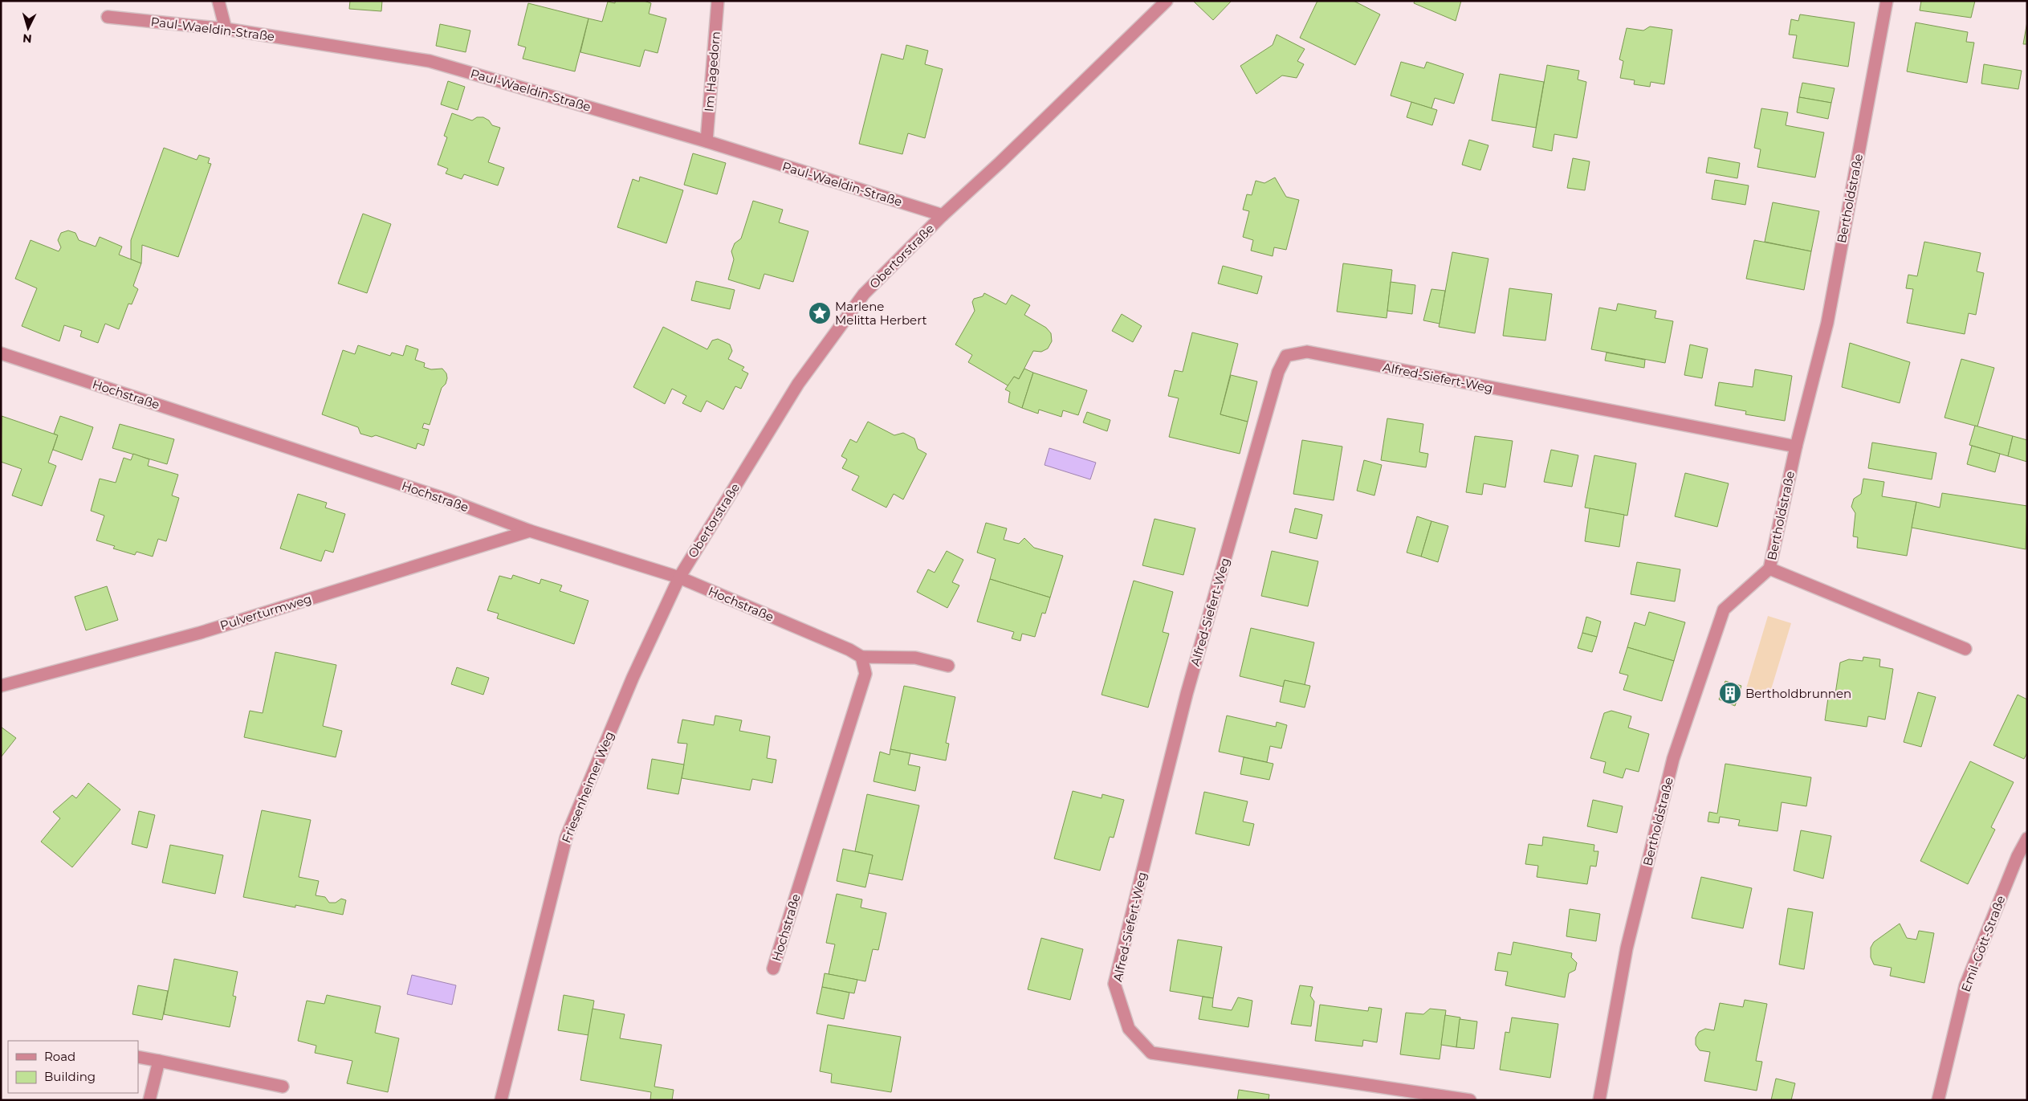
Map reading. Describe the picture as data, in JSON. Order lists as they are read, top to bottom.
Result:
{
  "streets": {
    "street": [
      "Paul-Waeldin-Straße",
      "Im Hagedorn",
      "Bertholdstraße",
      "Obertorstraße",
      "Alfred-Siefert-Weg",
      "Hochstraße",
      "Pulverturmweg",
      "Friesenheimer Weg",
      "Emil-Gött-Straße"
    ]
  },
  "crossings": [
    ["Paul-Waeldin-Straße", "Im Hagedorn"],
    ["Paul-Waeldin-Straße", "Obertorstraße"],
    ["Bertholdstraße", "Alfred-Siefert-Weg"],
    ["Obertorstraße", "Hochstraße"],
    ["Obertorstraße", "Friesenheimer Weg"],
    ["Hochstraße", "Pulverturmweg"],
    ["Hochstraße", "Friesenheimer Weg"]
  ],
  "places": {
    "place": ["Marlene Melitta Herbert"],
    "building": ["Bertholdbrunnen"]
  },
  "legend": ["Road", "Building"],
  "north": "bottom"
}
